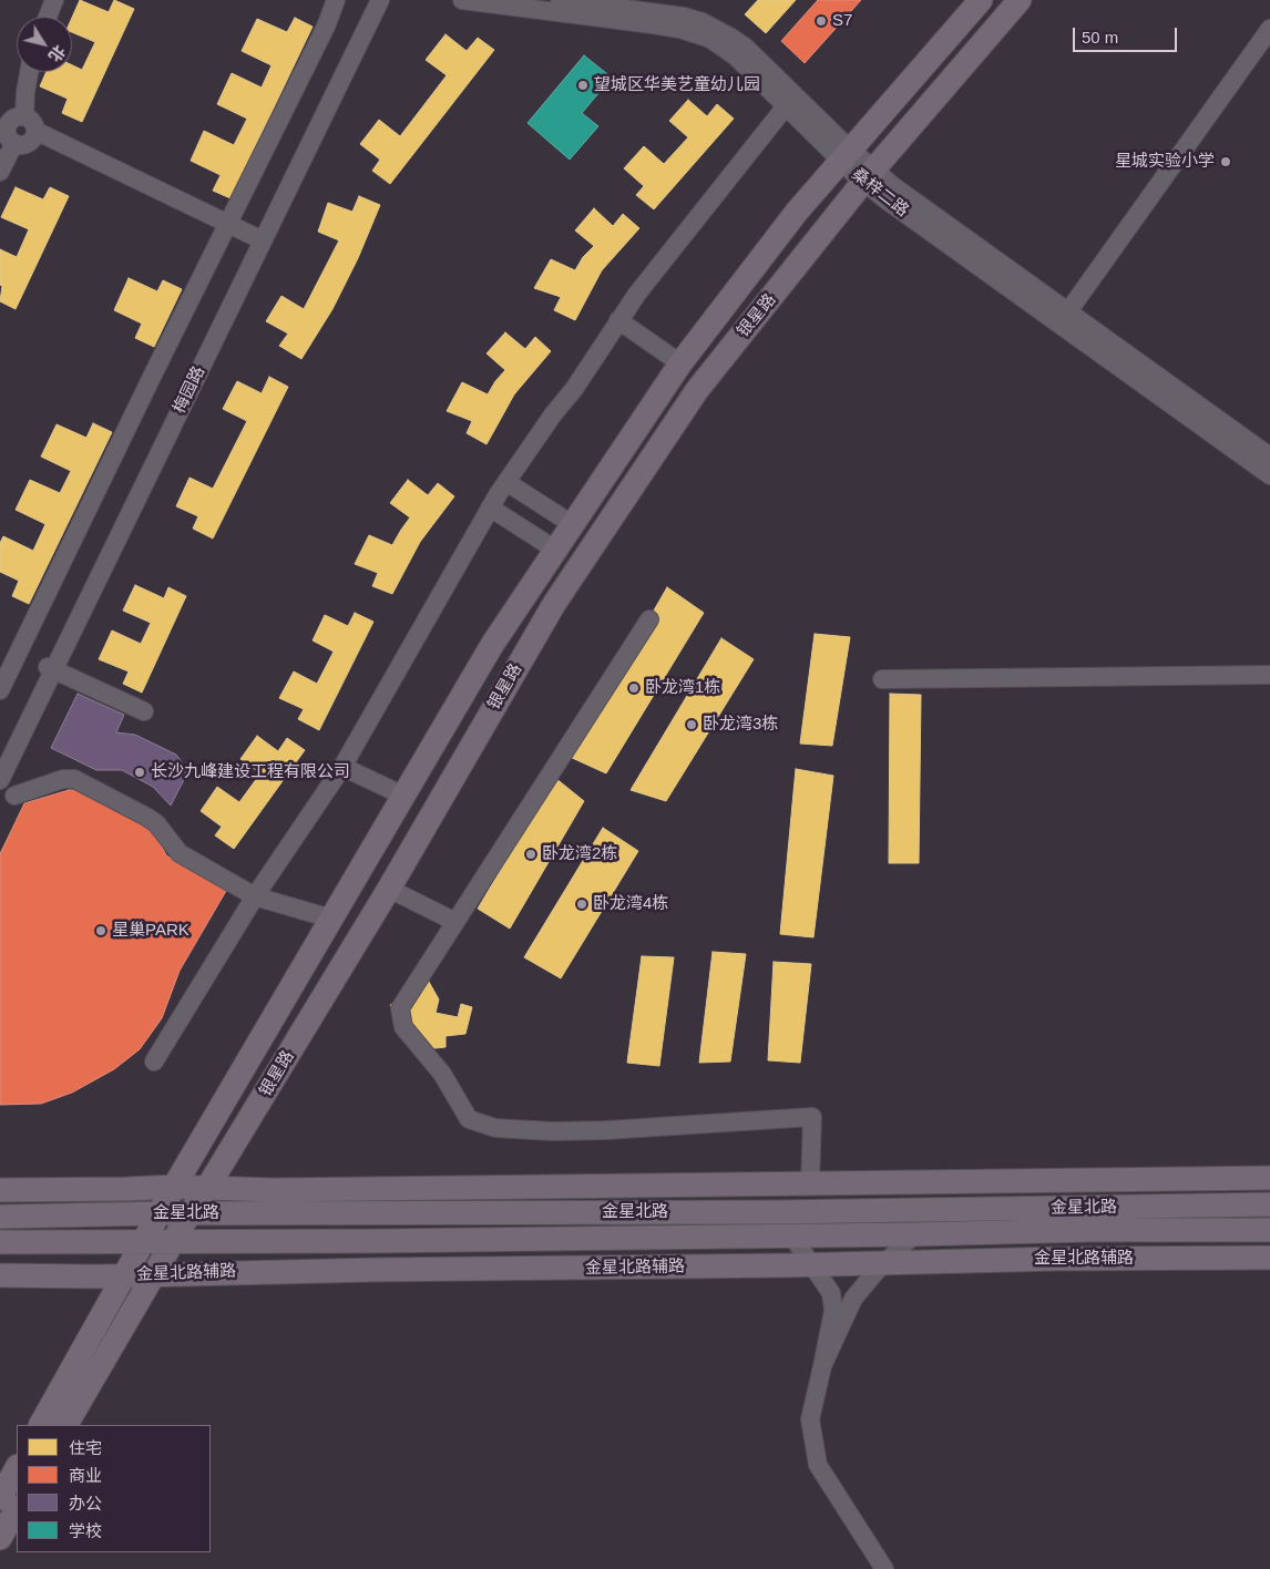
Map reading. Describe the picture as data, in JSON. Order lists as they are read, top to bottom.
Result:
{
  "streets": {
    "main road": ["银星路", "金星北路", "金星北路辅路"],
    "street": ["桑梓二路", "梅园路"]
  },
  "crossings": [
    ["桑梓二路", "银星路"],
    ["银星路", "金星北路"],
    ["银星路", "金星北路辅路"]
  ],
  "places": [
    "S7",
    "望城区华美艺童幼儿园",
    "星城实验小学",
    "卧龙湾1栋",
    "卧龙湾3栋",
    "长沙九峰建设工程有限公司",
    "卧龙湾2栋",
    "卧龙湾4栋",
    "星巢PARK"
  ],
  "legend": [
    "住宅",
    "商业",
    "办公",
    "学校"
  ],
  "scale_bar": "50 m",
  "north": "bottom right"
}
